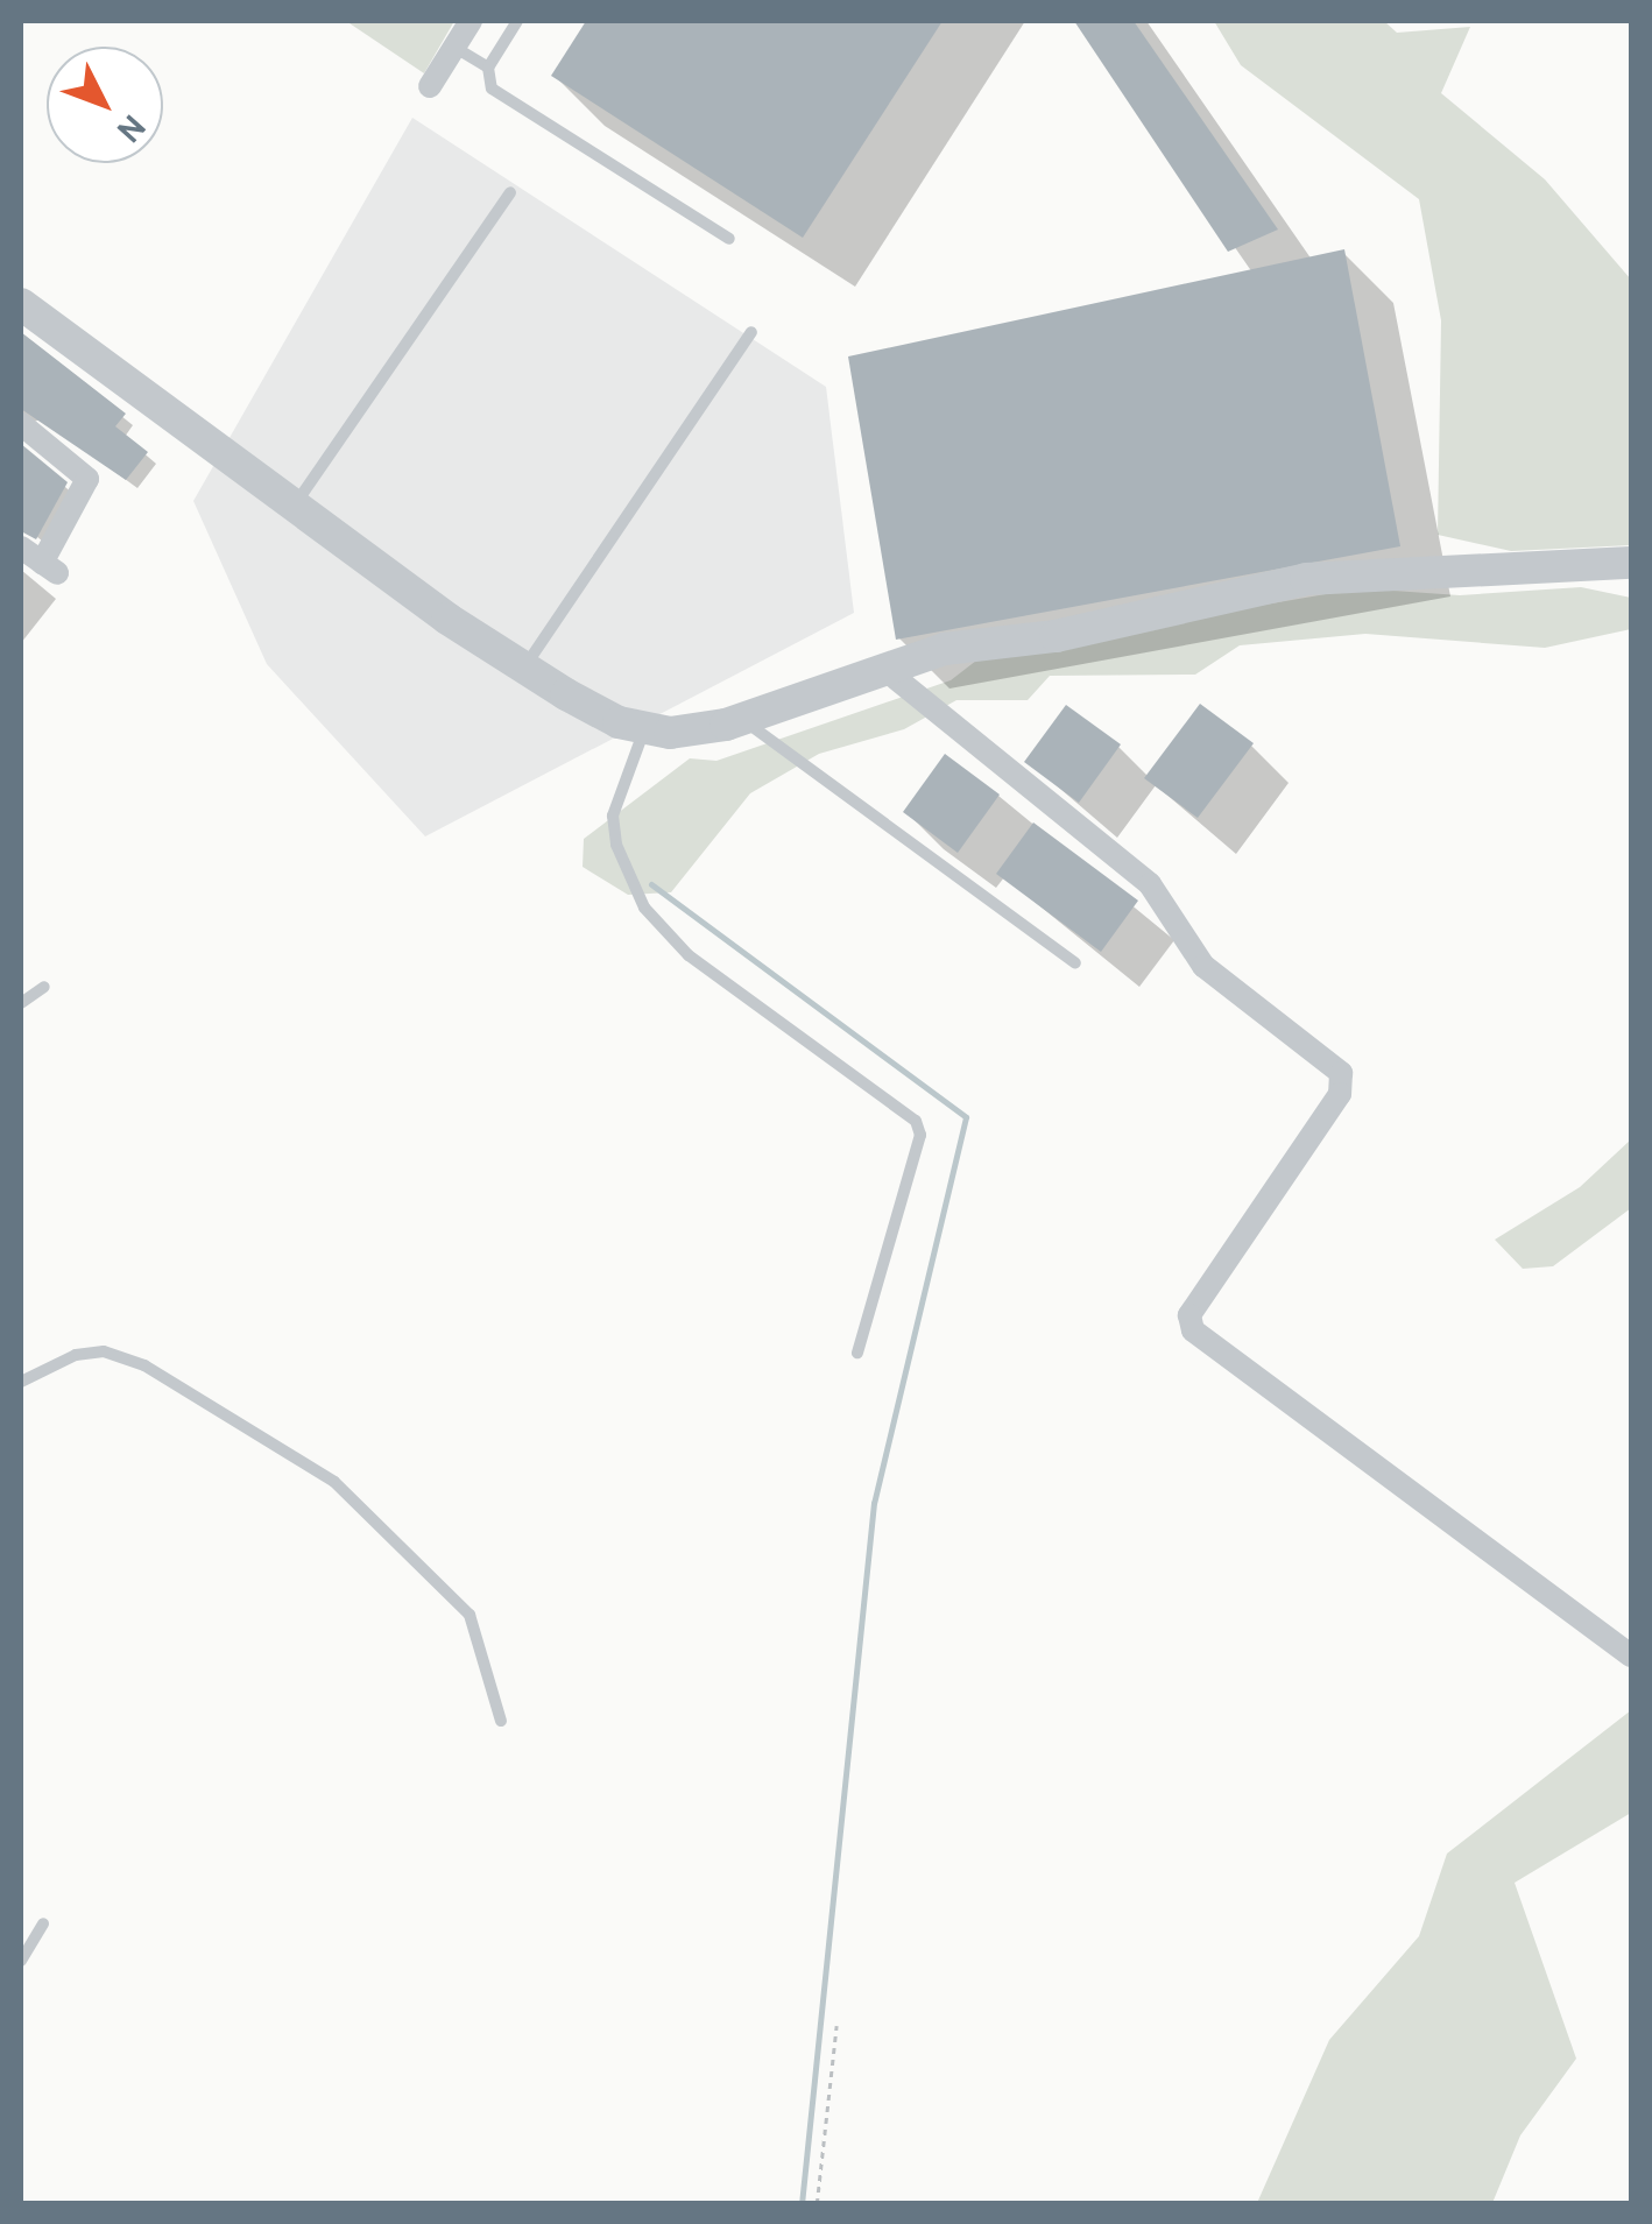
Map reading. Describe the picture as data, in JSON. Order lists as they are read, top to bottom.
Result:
{
  "north": "bottom right"
}
